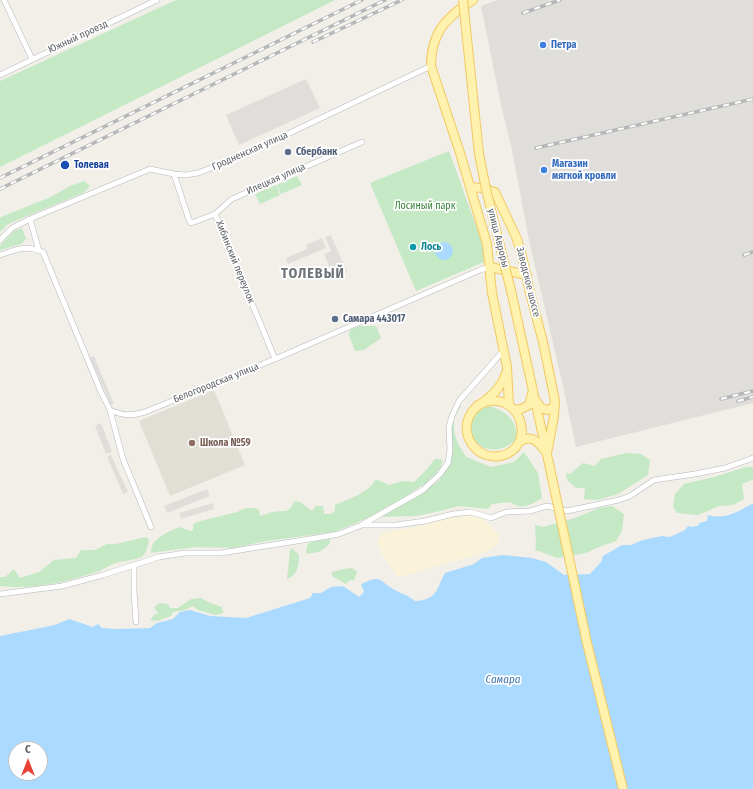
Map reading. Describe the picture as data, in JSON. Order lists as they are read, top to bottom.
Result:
{
  "streets": {
    "main road": ["улица Авроры", "Заводское шоссе"],
    "street": [
      "Южный проезд",
      "Гродненская улица",
      "Илецкая улица",
      "Хибинский переулок",
      "Белогородская улица"
    ]
  },
  "crossings": [
    ["Гродненская улица", "Хибинский переулок"],
    ["Илецкая улица", "Хибинский переулок"],
    ["улица Авроры", "Заводское шоссе"],
    ["Хибинский переулок", "Белогородская улица"]
  ],
  "districts": ["ТОЛЕВЫЙ"],
  "water": ["Самара"],
  "parks": ["Лосиный парк"],
  "places": [
    "Петра",
    "Сбербанк",
    "Толевая",
    "Магазин мягкой кровли",
    "Лось",
    "Самара 443017",
    "Школа №59"
  ],
  "north": "top"
}
